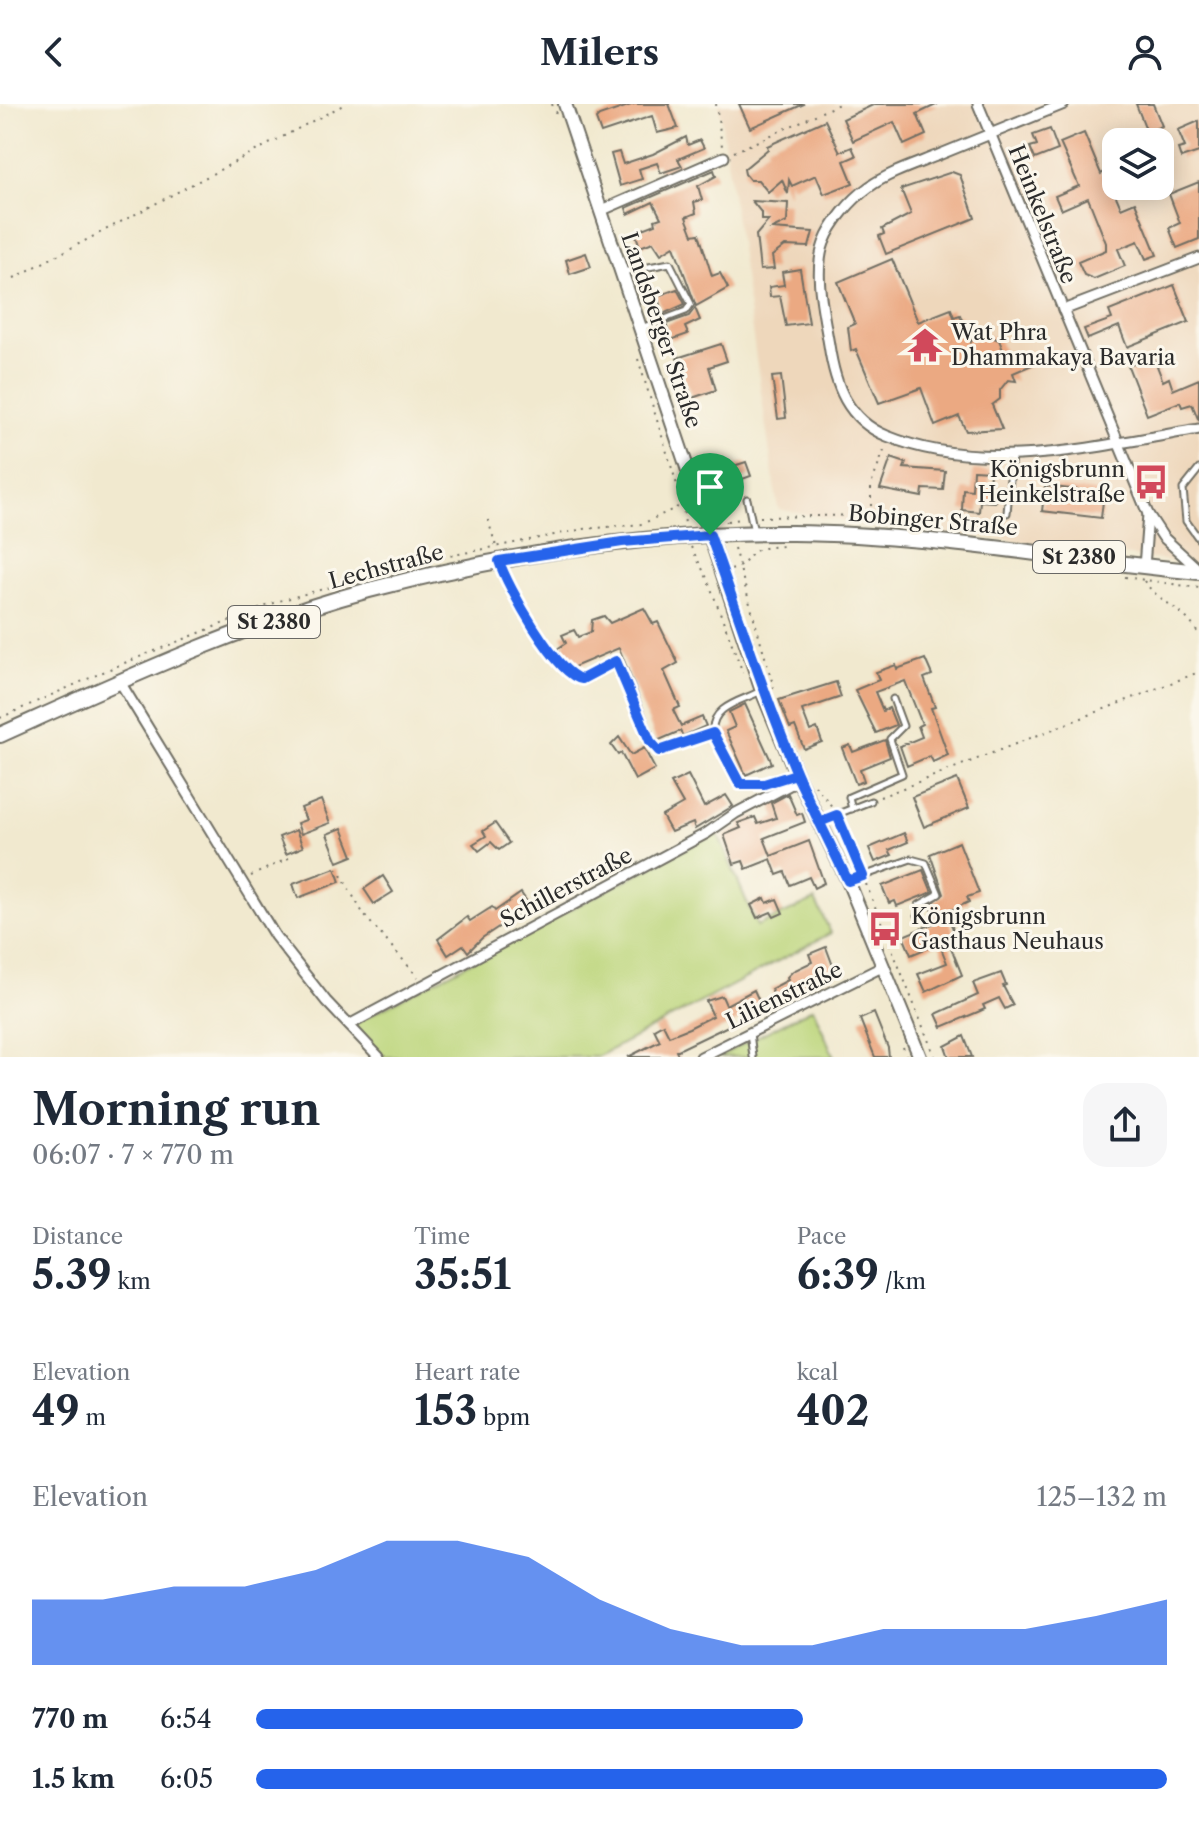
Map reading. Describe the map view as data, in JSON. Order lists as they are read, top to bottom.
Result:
{
  "streets": {
    "main road": ["Bobinger Straße", "St 2380", "Lechstraße"],
    "street": [
      "Heinkelstraße",
      "Landsberger Straße",
      "Schillerstraße",
      "Lilienstraße"
    ]
  },
  "crossings": [
    ["Heinkelstraße", "Bobinger Straße"],
    ["Landsberger Straße", "Bobinger Straße"],
    ["Landsberger Straße", "Lechstraße"],
    ["Landsberger Straße", "Schillerstraße"],
    ["Landsberger Straße", "Lilienstraße"],
    ["Bobinger Straße", "Lechstraße"]
  ],
  "places": {
    "temple": ["Wat Phra Dhammakaya Bavaria"],
    "bus stop": ["Königsbrunn Heinkelstraße", "Königsbrunn Gasthaus Neuhaus"]
  },
  "page": {
    "header": "Milers",
    "heading": ["Morning run", "06:07 · 7 × 770 m"],
    "stats": [
      ["Distance", "5.39 km"],
      ["Time", "35:51"],
      ["Pace", "6:39 /km"],
      ["Elevation", "49 m"],
      ["Heart rate", "153 bpm"],
      ["kcal", "402"]
    ],
    "chart": ["Elevation", "125–132 m"],
    "list": [
      {
        "name": "770 m",
        "note": "6:54"
      },
      {
        "name": "1.5 km",
        "note": "6:05"
      }
    ]
  }
}
